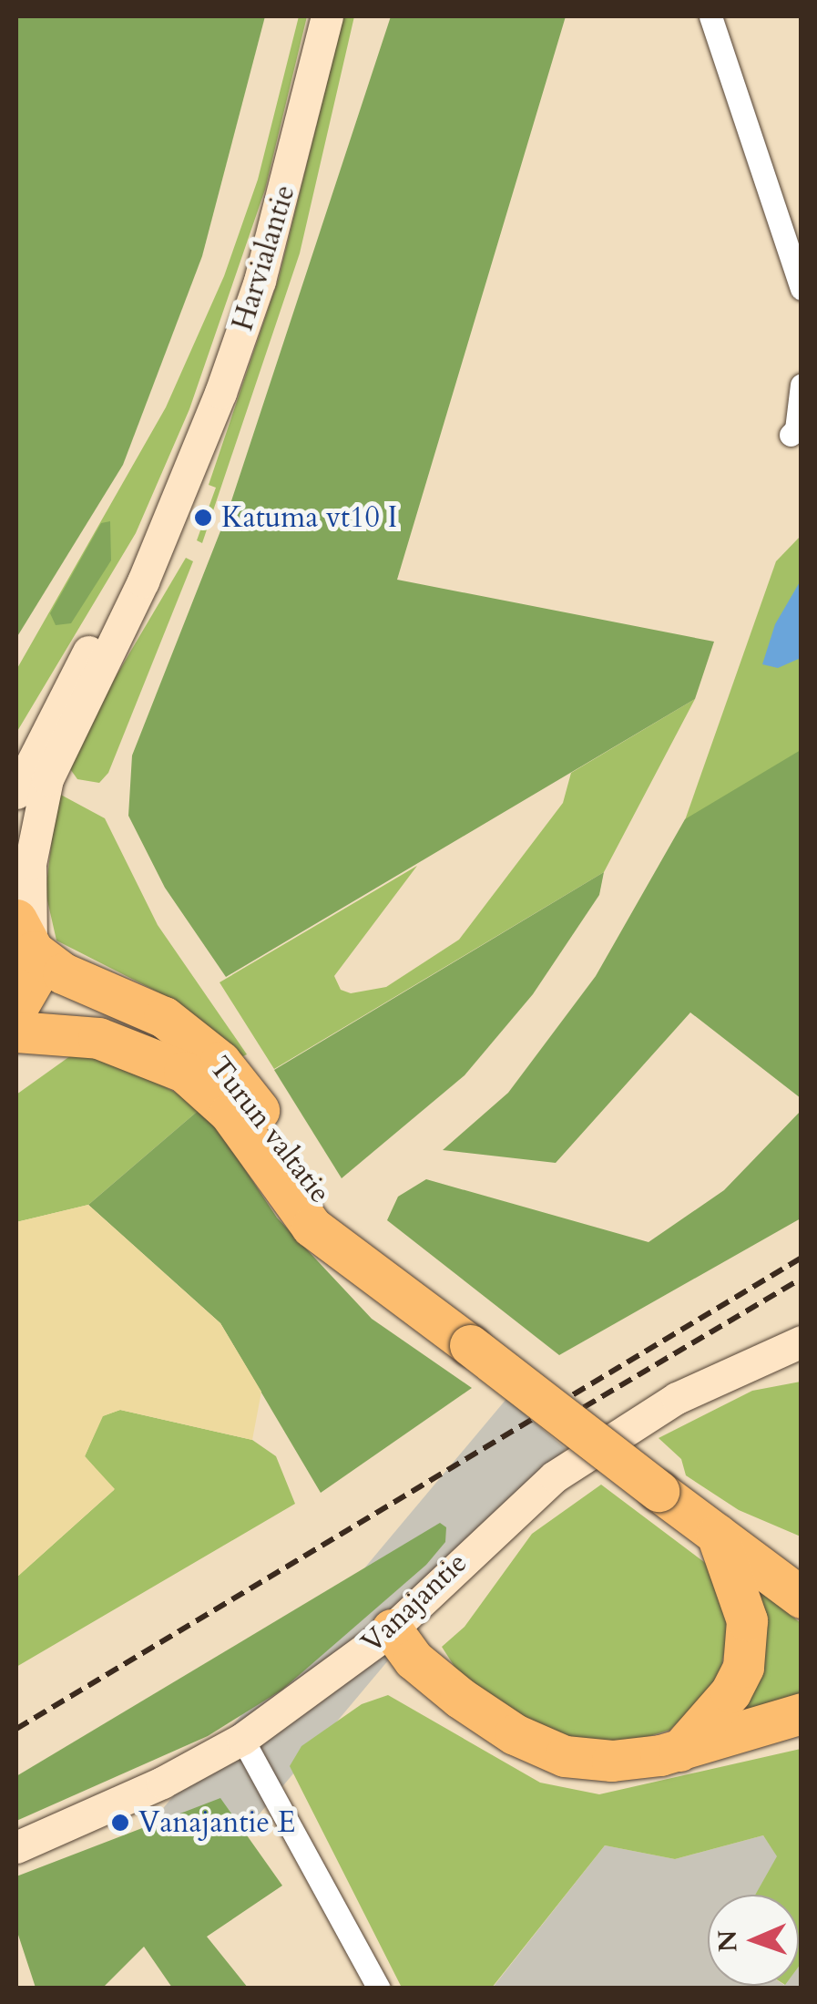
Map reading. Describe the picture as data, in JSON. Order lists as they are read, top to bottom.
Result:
{
  "streets": {
    "highway": ["Turun valtatie"],
    "main road": ["Harvialantie", "Vanajantie"]
  },
  "crossings": [
    ["Harvialantie", "Turun valtatie"]
  ],
  "places": ["Katuma vt10 I", "Vanajantie E"],
  "north": "left"
}
